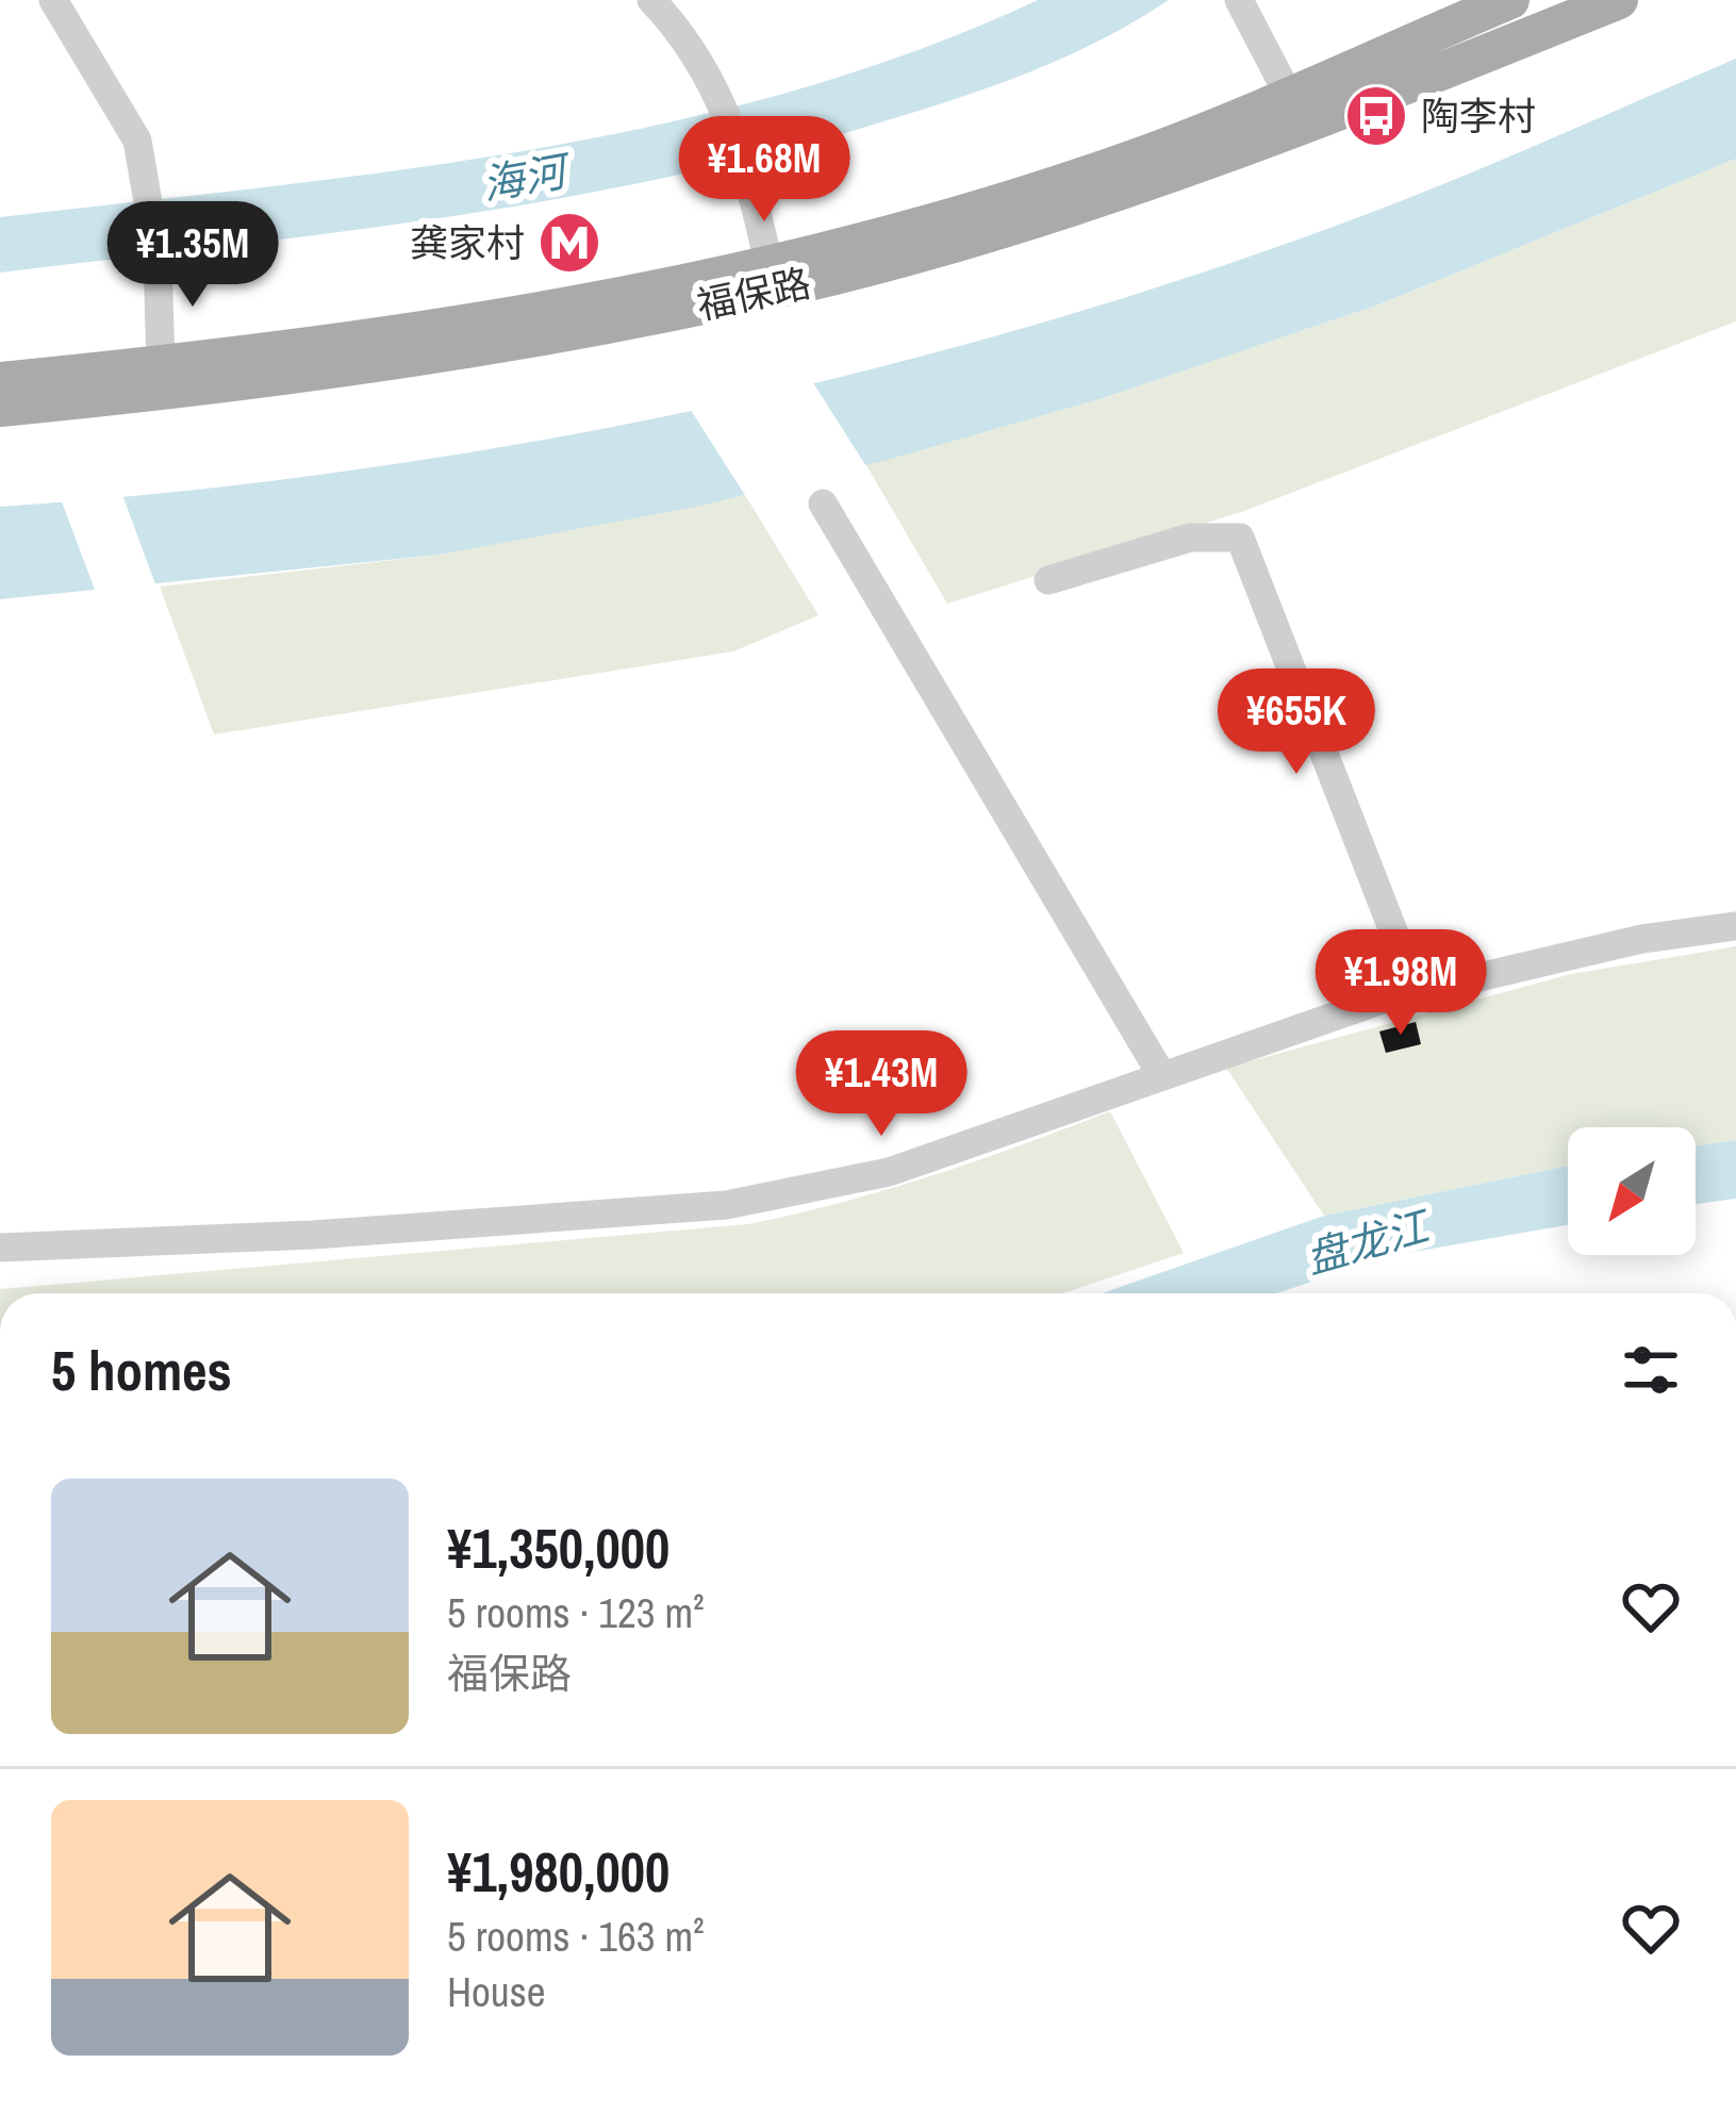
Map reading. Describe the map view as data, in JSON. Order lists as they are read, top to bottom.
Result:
{
  "streets": {
    "main road": ["福保路"]
  },
  "water": ["海河", "盘龙江"],
  "places": {
    "bus stop": ["陶李村"],
    "metro station": ["龚家村"]
  },
  "north": "bottom left",
  "page": {
    "price": [
      "¥1.68M",
      "¥1.35M",
      "¥655K",
      "¥1.98M",
      "¥1.43M"
    ],
    "heading": "5 homes",
    "list": [
      {
        "name": "¥1,350,000",
        "note": "5 rooms · 123 m² · 福保路"
      },
      {
        "name": "¥1,980,000",
        "note": "5 rooms · 163 m² · House"
      }
    ]
  }
}
